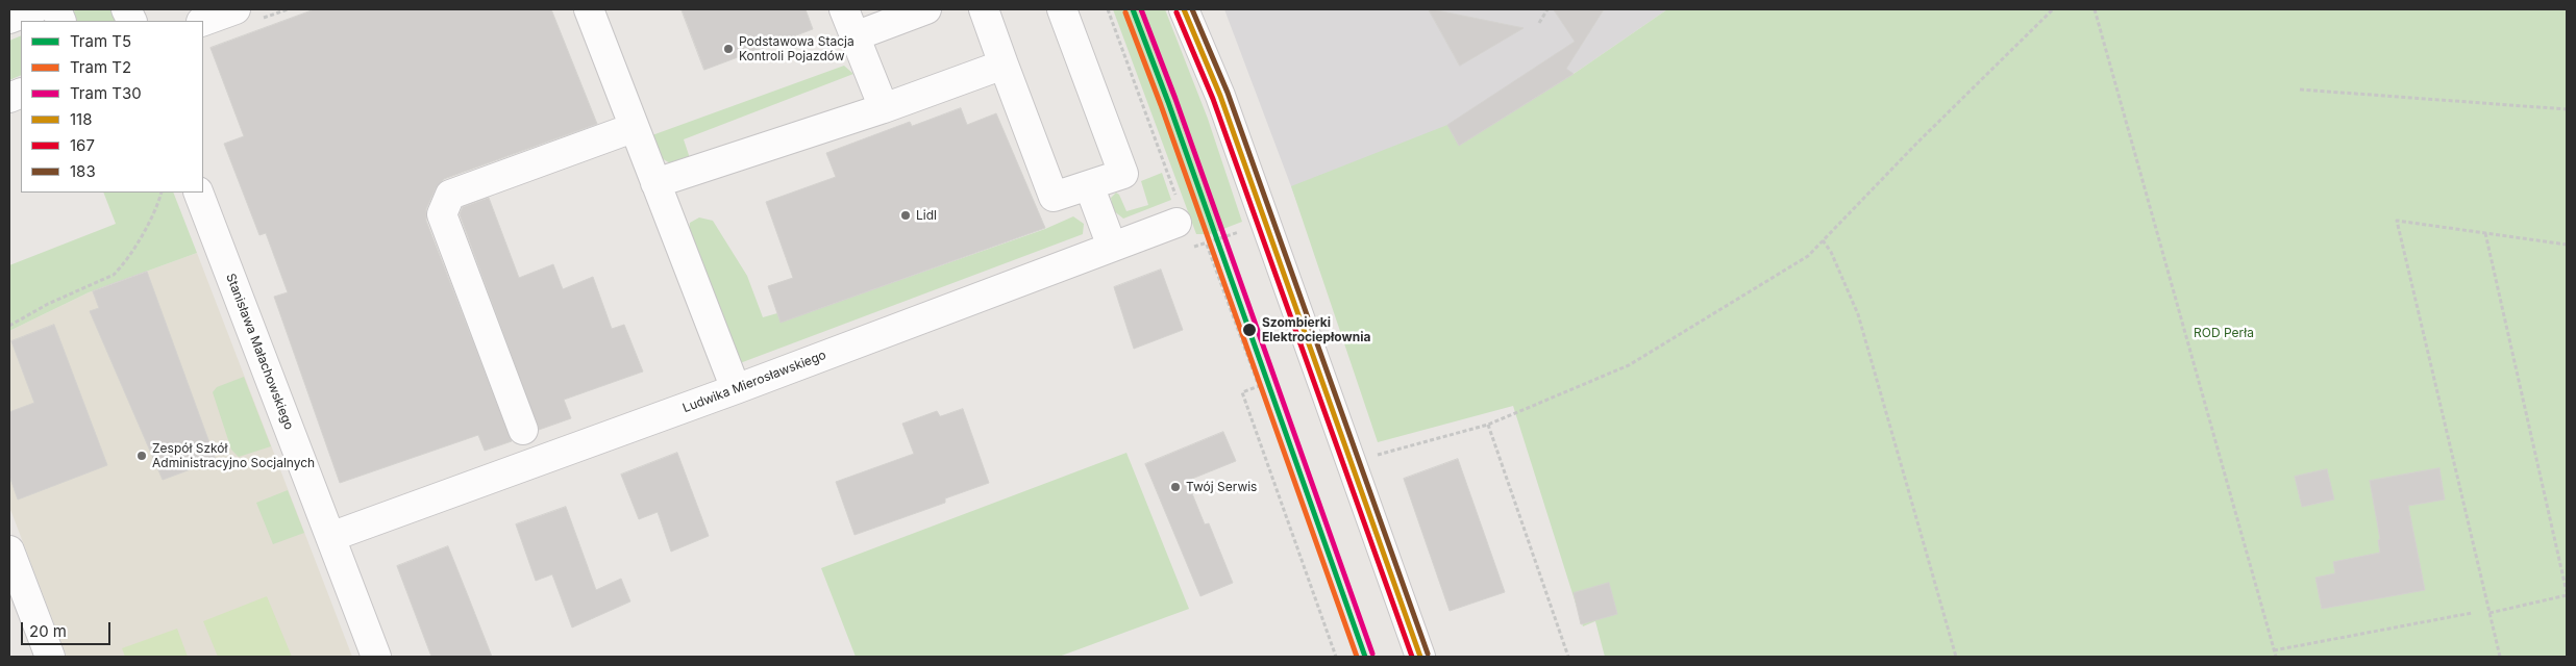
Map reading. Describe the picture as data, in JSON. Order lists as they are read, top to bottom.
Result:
{
  "streets": {
    "street": ["Stanisława Małachowskiego", "Ludwika Mierosławskiego"]
  },
  "crossings": [
    ["Stanisława Małachowskiego", "Ludwika Mierosławskiego"]
  ],
  "parks": ["ROD Perła"],
  "places": [
    "Podstawowa Stacja Kontroli Pojazdów",
    "Lidl",
    "Szombierki Elektrociepłownia",
    "Zespół Szkół Administracyjno Socjalnych",
    "Twój Serwis"
  ],
  "lines": [
    "tram line T5",
    "tram line T30",
    "transit line 118",
    "transit line 183",
    "tram line T2",
    "transit line 167"
  ],
  "legend": [
    "Tram T5",
    "Tram T2",
    "Tram T30",
    "118",
    "167",
    "183"
  ],
  "scale_bar": "20 m"
}
